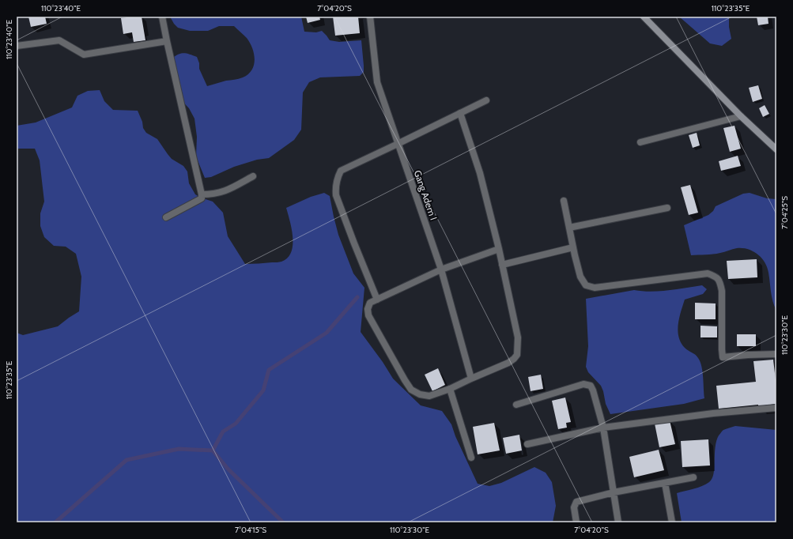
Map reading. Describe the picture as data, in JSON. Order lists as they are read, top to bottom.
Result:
{
  "streets": {
    "street": ["Gang Adem I"]
  },
  "coordinates": [
    "110°23'40\"E",
    "7°04'20\"S",
    "110°23'35\"E",
    "7°04'25\"S",
    "110°23'30\"E",
    "7°04'15\"S"
  ]
}
